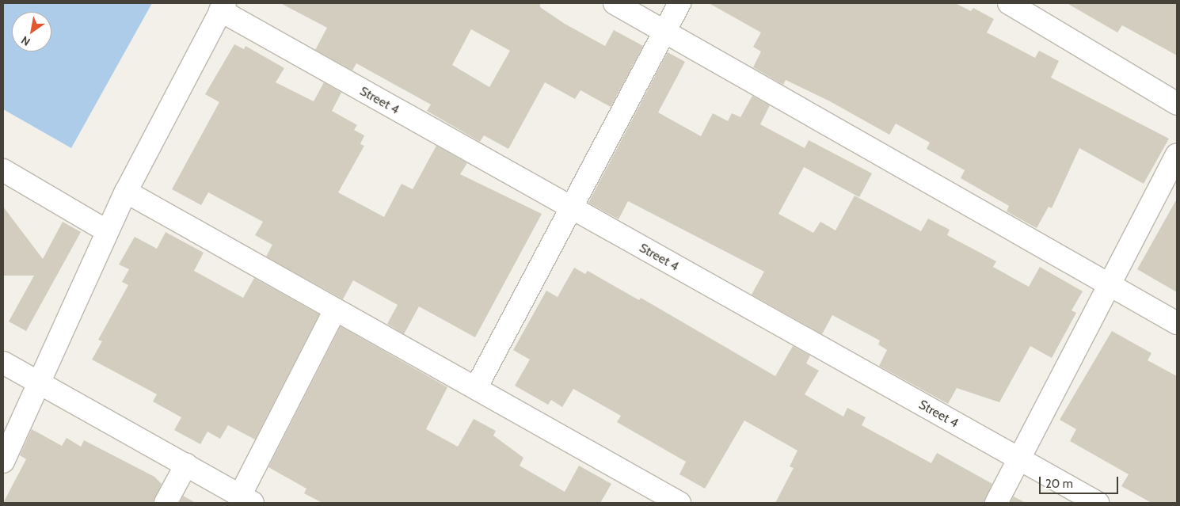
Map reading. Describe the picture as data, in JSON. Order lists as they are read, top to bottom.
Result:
{
  "streets": {
    "street": ["Street 4"]
  },
  "scale_bar": "20 m",
  "north": "bottom left"
}
